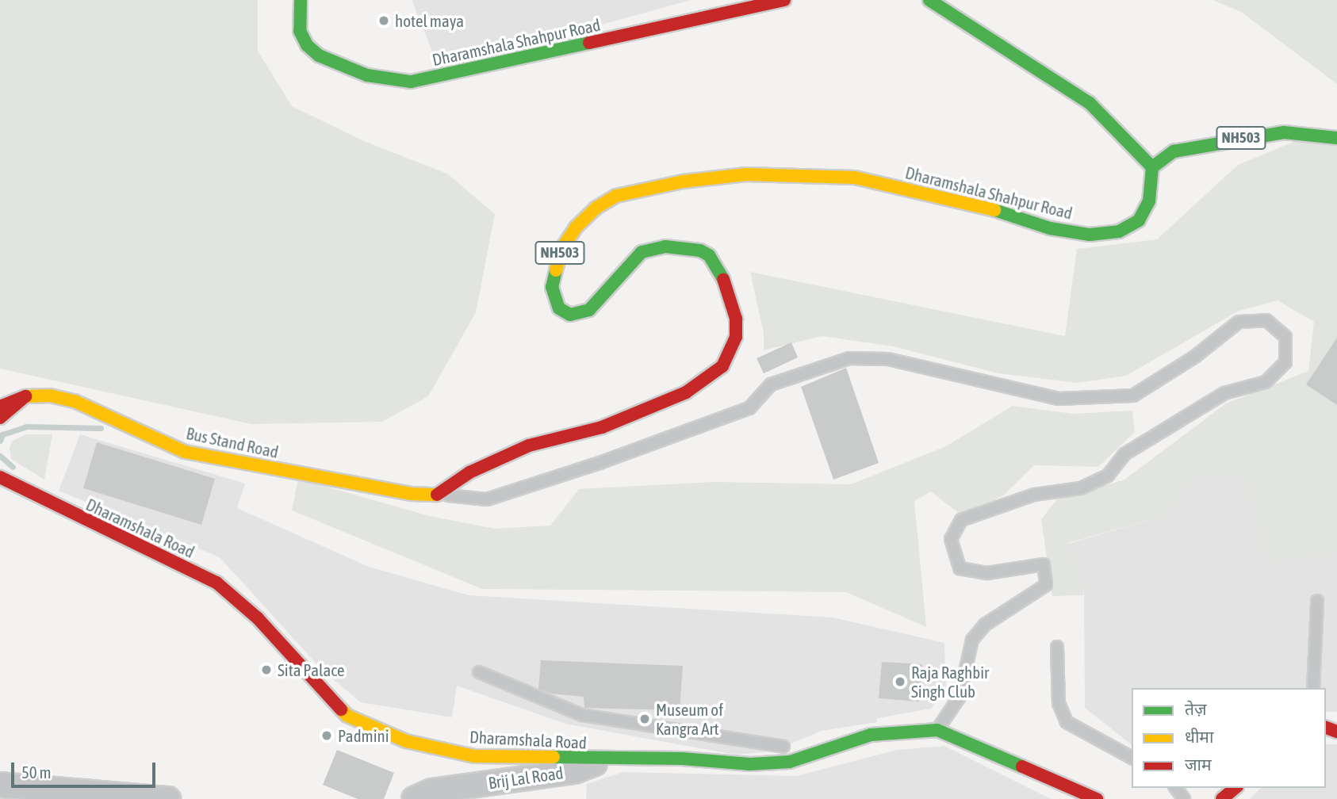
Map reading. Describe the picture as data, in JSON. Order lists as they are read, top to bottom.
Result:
{
  "streets": {
    "main road": [
      "Dharamshala Shahpur Road",
      "NH503",
      "Bus Stand Road",
      "Dharamshala Road"
    ],
    "street": ["Brij Lal Road"]
  },
  "crossings": [
    ["Dharamshala Shahpur Road", "NH503"],
    ["Dharamshala Shahpur Road", "Bus Stand Road"],
    ["Dharamshala Road", "Brij Lal Road"]
  ],
  "places": [
    "hotel maya",
    "Sita Palace",
    "Raja Raghbir Singh Club",
    "Museum of Kangra Art",
    "Padmini"
  ],
  "legend": ["तेज़", "धीमा", "जाम"],
  "scale_bar": "50 m"
}
